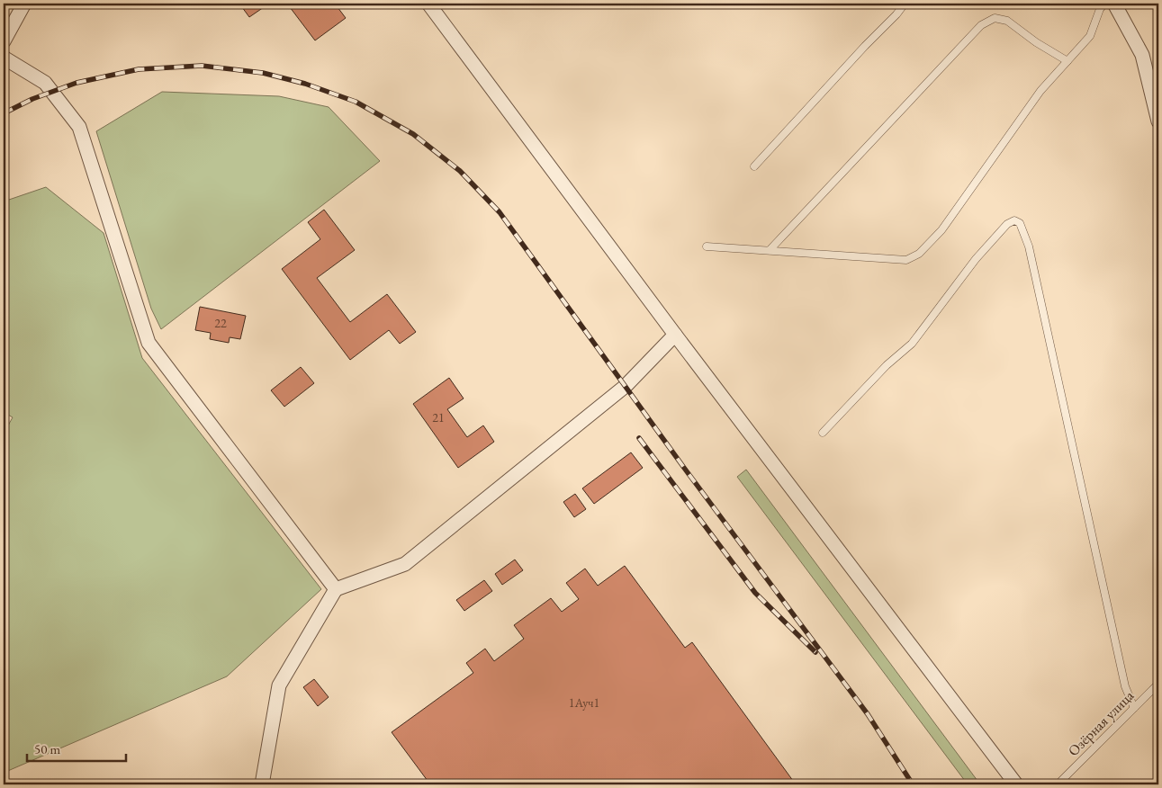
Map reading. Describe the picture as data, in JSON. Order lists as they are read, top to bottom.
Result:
{
  "streets": {
    "lane": ["Озёрная улица"]
  },
  "house_numbers": ["22", "21", "1Ауч1"],
  "scale_bar": "50 m"
}
